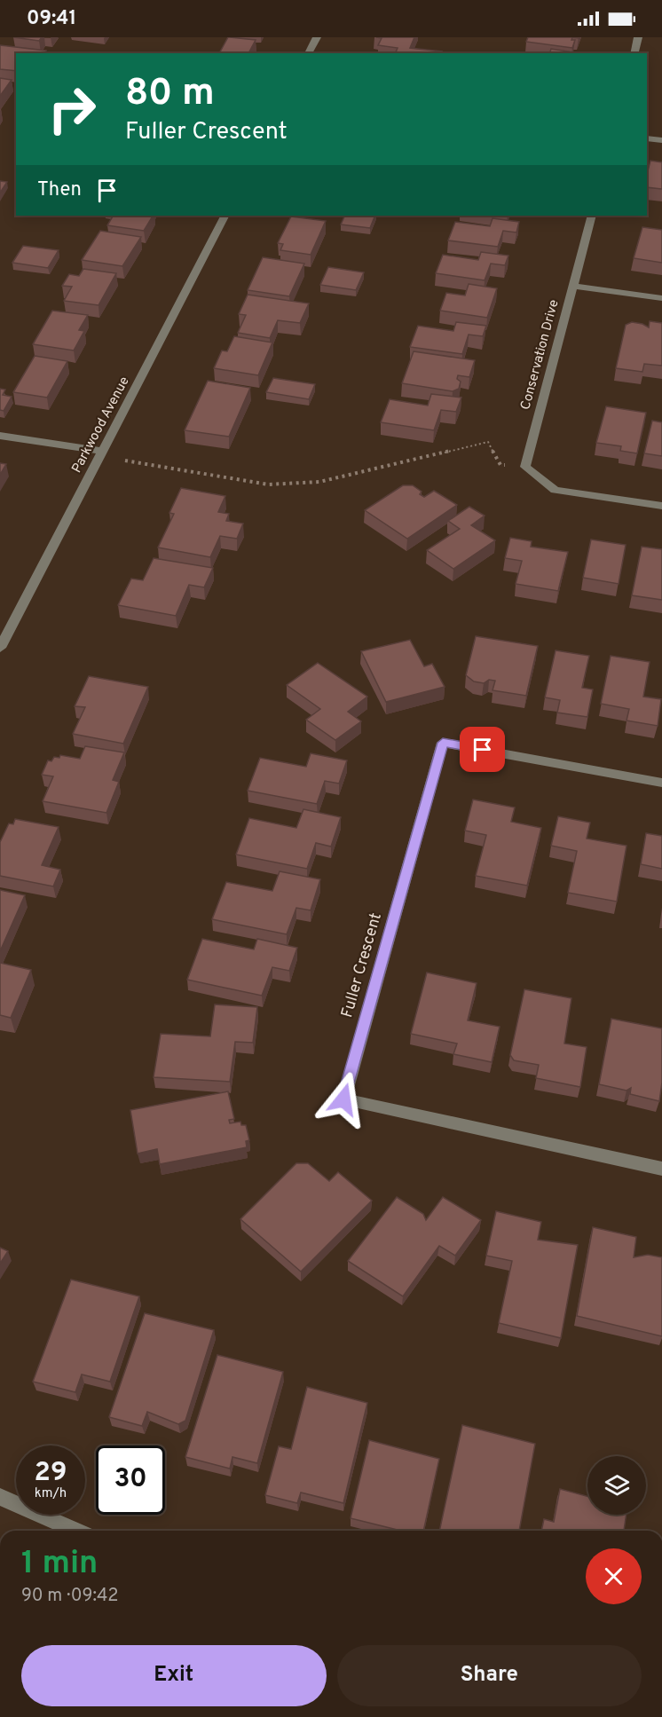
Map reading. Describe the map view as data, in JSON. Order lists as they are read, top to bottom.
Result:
{
  "streets": {
    "street": ["Conservation Drive", "Parkwood Avenue", "Fuller Crescent"]
  },
  "page": {
    "status": "09:41",
    "turn": ["80 m", "Fuller Crescent"],
    "then": "Then",
    "speed": "29 km/h",
    "limit": "30",
    "heading": ["1 min", "90 m · 09:42"],
    "buttons": ["Exit", "Share"]
  }
}
